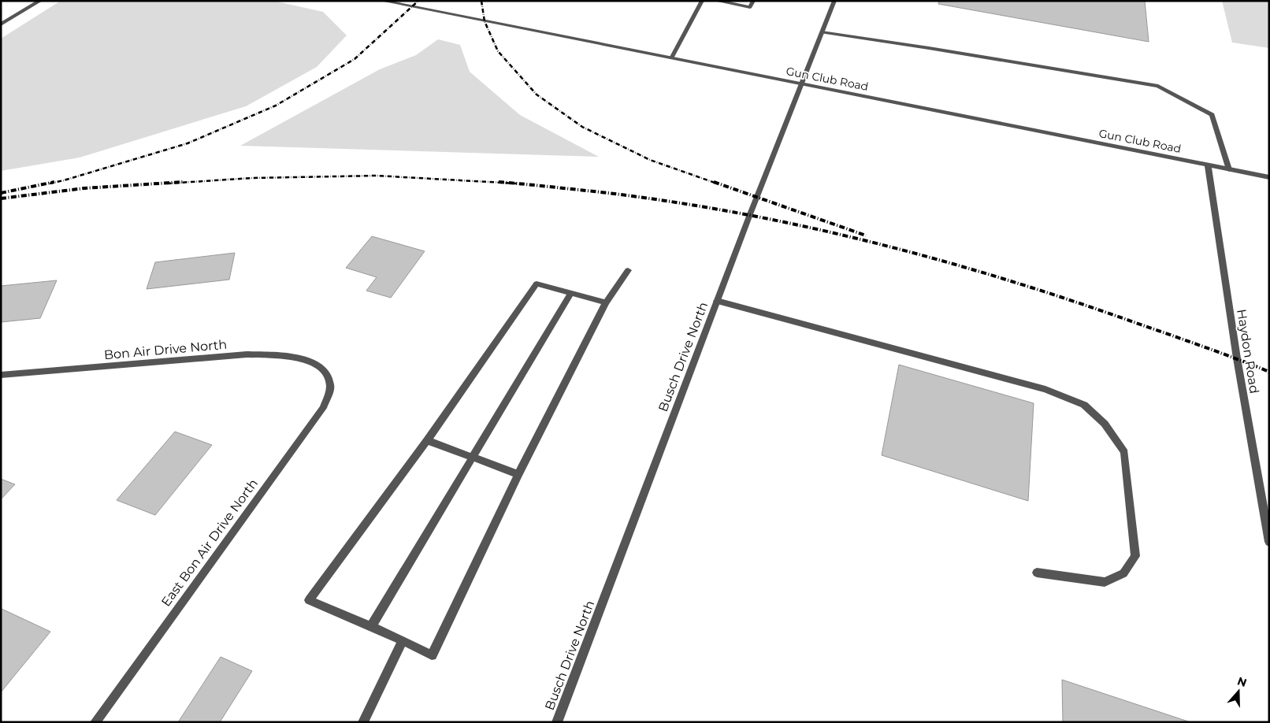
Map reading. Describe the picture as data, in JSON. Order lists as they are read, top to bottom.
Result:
{
  "streets": {
    "street": [
      "Gun Club Road",
      "Bon Air Drive North",
      "Haydon Road",
      "Busch Drive North",
      "East Bon Air Drive North"
    ]
  },
  "crossings": [
    ["Gun Club Road", "Haydon Road"],
    ["Gun Club Road", "Busch Drive North"],
    ["Bon Air Drive North", "East Bon Air Drive North"]
  ],
  "north": "top"
}
